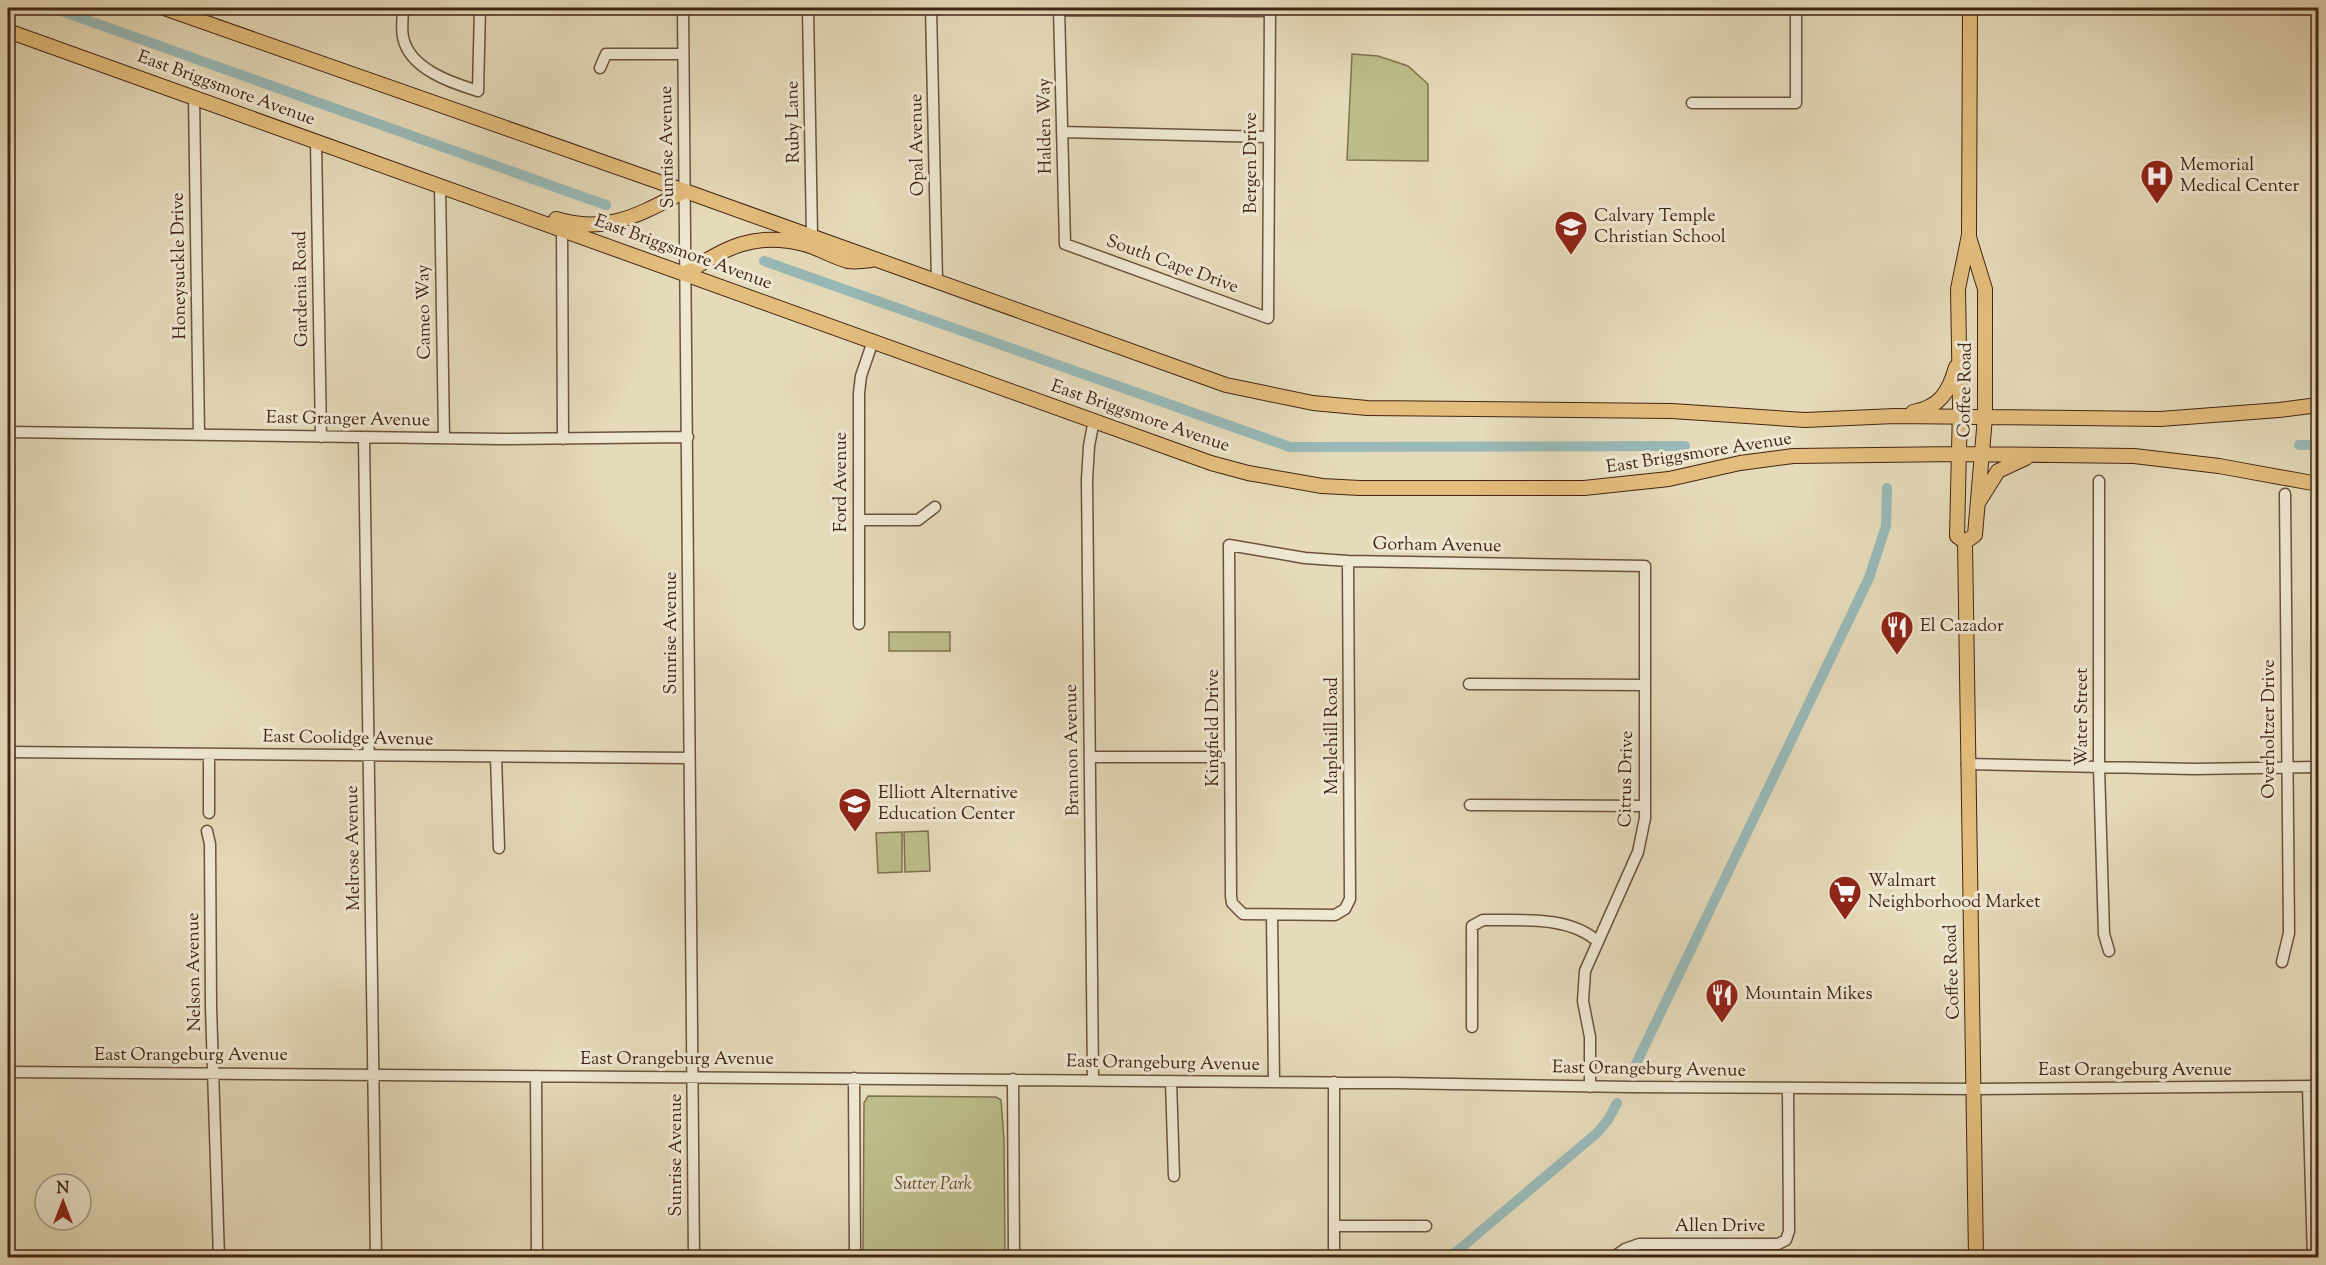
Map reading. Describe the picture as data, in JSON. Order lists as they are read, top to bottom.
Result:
{
  "streets": {
    "main road": ["East Briggsmore Avenue", "Coffee Road"],
    "street": [
      "Ruby Lane",
      "Halden Way",
      "Opal Avenue",
      "Sunrise Avenue",
      "Bergen Drive",
      "South Cape Drive",
      "Honeysuckle Drive",
      "Gardenia Road",
      "Cameo Way",
      "East Granger Avenue",
      "Ford Avenue",
      "Gorham Avenue",
      "Water Street",
      "Kingfield Drive",
      "Overholtzer Drive",
      "Maplehill Road",
      "East Coolidge Avenue",
      "Brannon Avenue",
      "Citrus Drive",
      "Melrose Avenue",
      "Nelson Avenue",
      "East Orangeburg Avenue",
      "Allen Drive"
    ]
  },
  "crossings": [
    ["East Briggsmore Avenue", "Ruby Lane"],
    ["East Briggsmore Avenue", "Opal Avenue"],
    ["East Briggsmore Avenue", "Sunrise Avenue"],
    ["East Briggsmore Avenue", "Honeysuckle Drive"],
    ["East Briggsmore Avenue", "Gardenia Road"],
    ["East Briggsmore Avenue", "Cameo Way"],
    ["East Briggsmore Avenue", "Coffee Road"],
    ["East Briggsmore Avenue", "Ford Avenue"],
    ["East Briggsmore Avenue", "Brannon Avenue"],
    ["Halden Way", "South Cape Drive"],
    ["Sunrise Avenue", "East Granger Avenue"],
    ["Sunrise Avenue", "East Coolidge Avenue"],
    ["Sunrise Avenue", "East Orangeburg Avenue"],
    ["Bergen Drive", "South Cape Drive"],
    ["Honeysuckle Drive", "East Granger Avenue"],
    ["Gardenia Road", "East Granger Avenue"],
    ["Cameo Way", "East Granger Avenue"],
    ["Coffee Road", "East Orangeburg Avenue"],
    ["East Granger Avenue", "Melrose Avenue"],
    ["Gorham Avenue", "Kingfield Drive"],
    ["Gorham Avenue", "Maplehill Road"],
    ["Gorham Avenue", "Citrus Drive"],
    ["Kingfield Drive", "Maplehill Road"],
    ["East Coolidge Avenue", "Melrose Avenue"],
    ["Brannon Avenue", "East Orangeburg Avenue"],
    ["Citrus Drive", "East Orangeburg Avenue"],
    ["Melrose Avenue", "East Orangeburg Avenue"],
    ["Nelson Avenue", "East Orangeburg Avenue"],
    ["East Orangeburg Avenue", "Allen Drive"]
  ],
  "parks": ["Sutter Park"],
  "places": {
    "hospital": ["Memorial Medical Center"],
    "school or university": ["Calvary Temple Christian School", "Elliott Alternative Education Center"],
    "restaurant": ["El Cazador", "Mountain Mikes"],
    "supermarket": ["Walmart Neighborhood Market"]
  },
  "north": "top"
}
